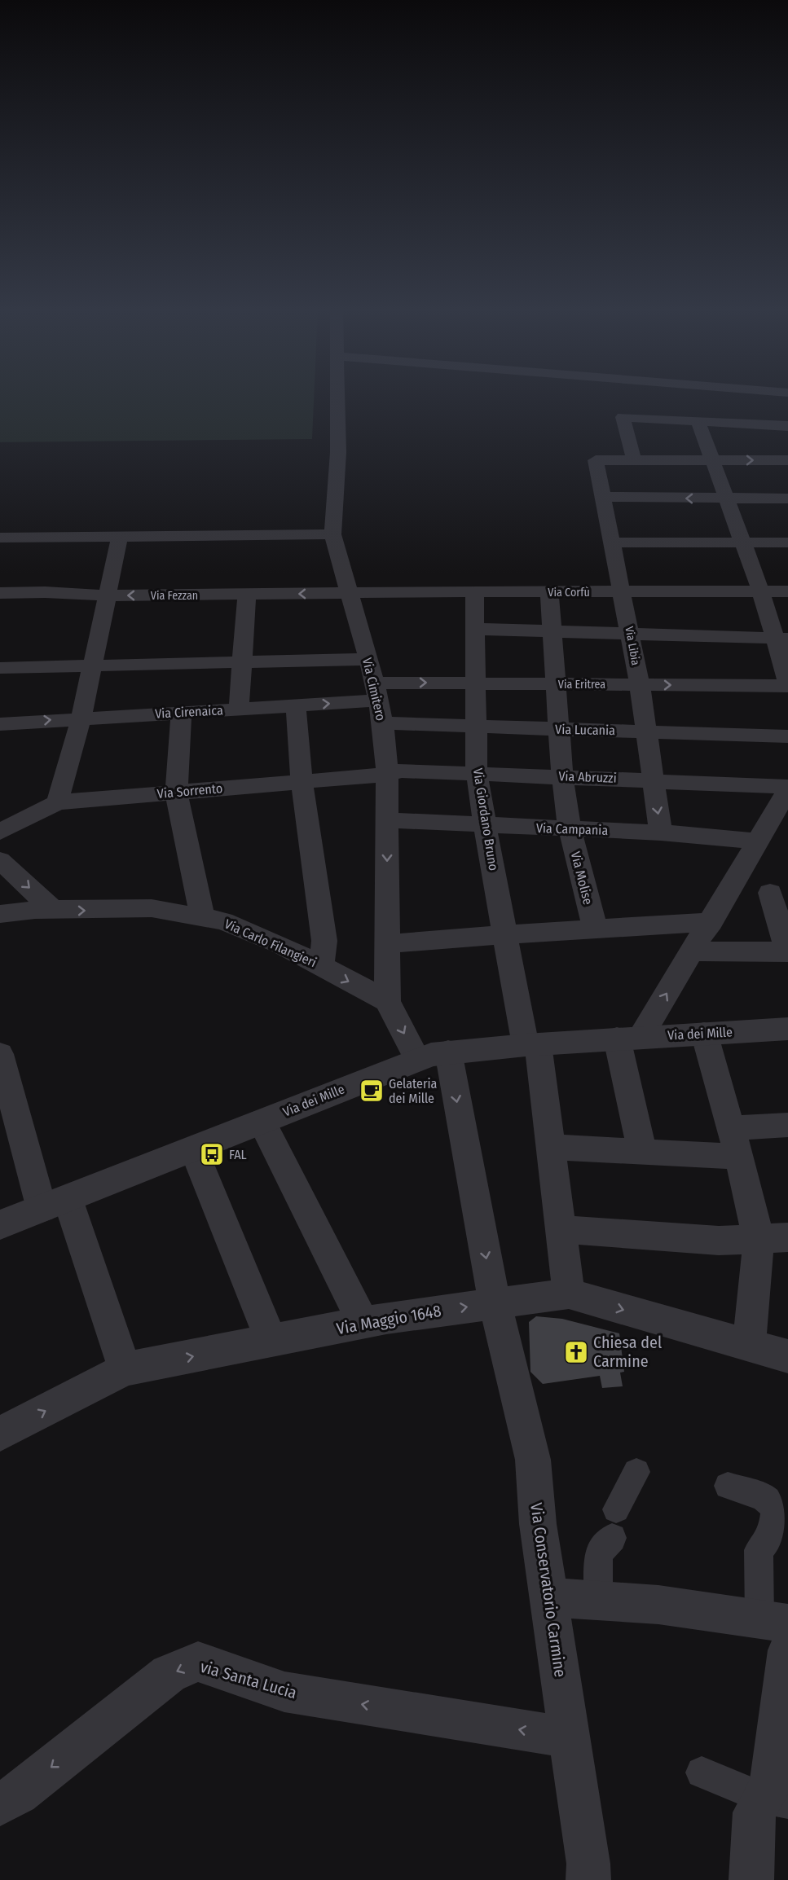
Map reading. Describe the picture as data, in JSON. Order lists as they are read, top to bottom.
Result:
{
  "streets": {
    "street": [
      "Via Corfù",
      "Via Fezzan",
      "Via Libia",
      "Via Eritrea",
      "Via Cimitero",
      "Via Cirenaica",
      "Via Lucania",
      "Via Abruzzi",
      "Via Sorrento",
      "Via Giordano Bruno",
      "Via Campania",
      "Via Molise",
      "Via Carlo Filangieri",
      "Via dei Mille",
      "Via Maggio 1648",
      "Via Conservatorio Carmine",
      "via Santa Lucia"
    ]
  },
  "crossings": [
    ["Via Corfù", "Via Fezzan"],
    ["Via Corfù", "Via Libia"],
    ["Via Corfù", "Via Cimitero"],
    ["Via Corfù", "Via Giordano Bruno"],
    ["Via Corfù", "Via Molise"],
    ["Via Fezzan", "Via Cimitero"],
    ["Via Libia", "Via Eritrea"],
    ["Via Libia", "Via Lucania"],
    ["Via Libia", "Via Abruzzi"],
    ["Via Libia", "Via Campania"],
    ["Via Eritrea", "Via Cimitero"],
    ["Via Eritrea", "Via Cirenaica"],
    ["Via Eritrea", "Via Giordano Bruno"],
    ["Via Eritrea", "Via Molise"],
    ["Via Cimitero", "Via Cirenaica"],
    ["Via Cimitero", "Via Lucania"],
    ["Via Cimitero", "Via Abruzzi"],
    ["Via Cimitero", "Via Sorrento"],
    ["Via Cimitero", "Via Campania"],
    ["Via Cimitero", "Via Carlo Filangieri"],
    ["Via Cimitero", "Via dei Mille"],
    ["Via Lucania", "Via Giordano Bruno"],
    ["Via Lucania", "Via Molise"],
    ["Via Abruzzi", "Via Sorrento"],
    ["Via Abruzzi", "Via Giordano Bruno"],
    ["Via Abruzzi", "Via Molise"],
    ["Via Giordano Bruno", "Via Campania"],
    ["Via Giordano Bruno", "Via dei Mille"],
    ["Via Giordano Bruno", "Via Maggio 1648"],
    ["Via Campania", "Via Molise"],
    ["Via dei Mille", "Via Conservatorio Carmine"],
    ["Via Maggio 1648", "Via Conservatorio Carmine"],
    ["Via Conservatorio Carmine", "via Santa Lucia"]
  ],
  "one_way": ["Via Carlo Filangieri", "via Santa Lucia"],
  "places": {
    "cafe": ["Gelateria dei Mille"],
    "bus stop": ["FAL"],
    "church": ["Chiesa del Carmine"]
  }
}
